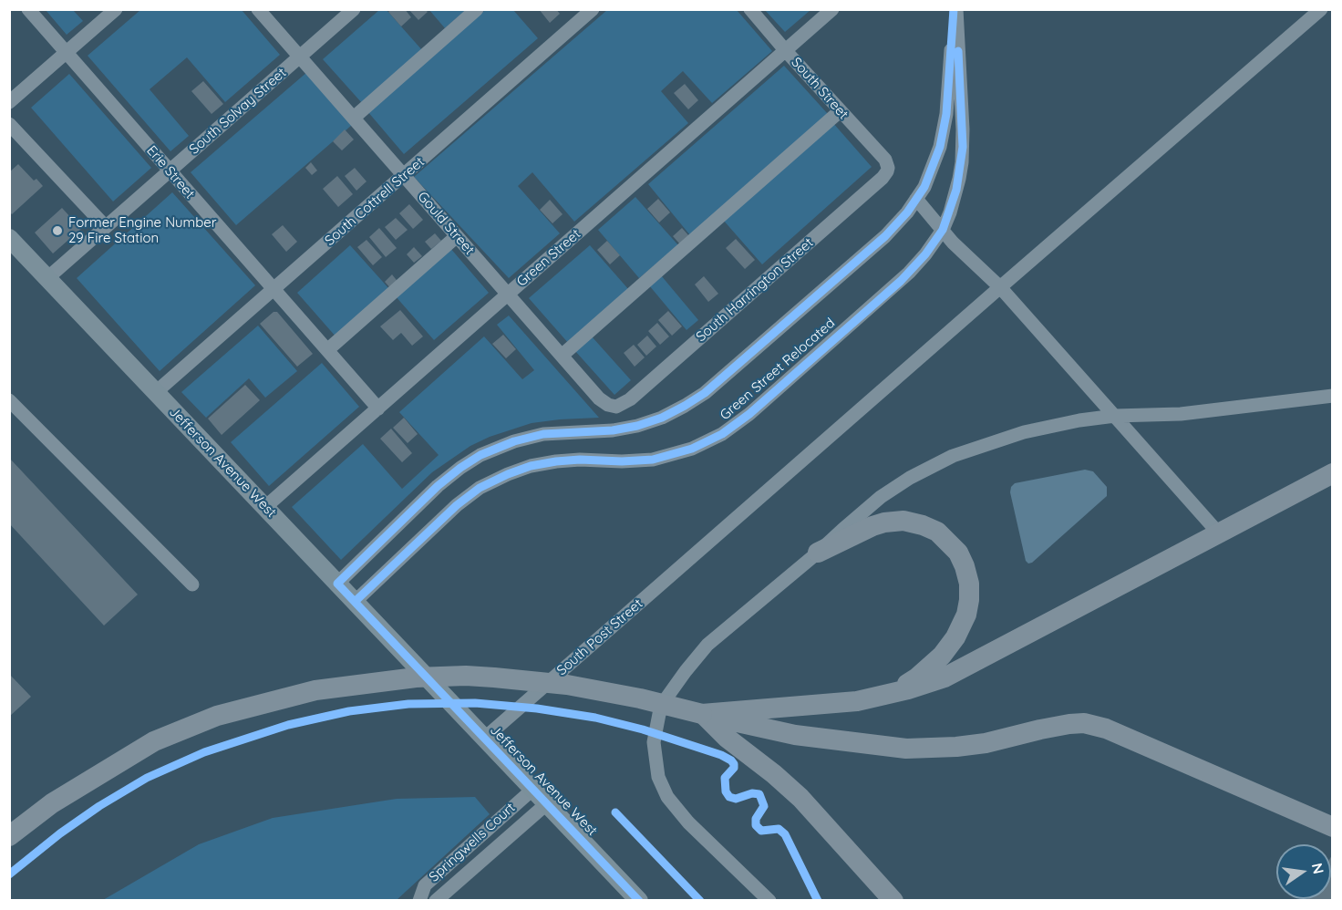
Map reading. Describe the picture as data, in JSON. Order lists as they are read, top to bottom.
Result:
{
  "streets": {
    "main road": ["Jefferson Avenue West"],
    "street": [
      "South Street",
      "South Solvay Street",
      "Erie Street",
      "South Cottrell Street",
      "Gould Street",
      "Green Street",
      "South Harrington Street",
      "Green Street Relocated",
      "South Post Street",
      "Springwells Court"
    ]
  },
  "crossings": [
    ["South Street", "Green Street"],
    ["South Street", "South Harrington Street"],
    ["South Solvay Street", "Erie Street"],
    ["South Solvay Street", "Gould Street"],
    ["South Solvay Street", "Jefferson Avenue West"],
    ["Erie Street", "South Cottrell Street"],
    ["Erie Street", "Green Street"],
    ["South Cottrell Street", "Gould Street"],
    ["South Cottrell Street", "Jefferson Avenue West"],
    ["Gould Street", "Green Street"],
    ["Gould Street", "South Harrington Street"],
    ["Green Street", "Jefferson Avenue West"],
    ["Green Street Relocated", "Jefferson Avenue West"],
    ["Jefferson Avenue West", "South Post Street"],
    ["Jefferson Avenue West", "Springwells Court"]
  ],
  "places": ["Former Engine Number 29 Fire Station"],
  "north": "right"
}
